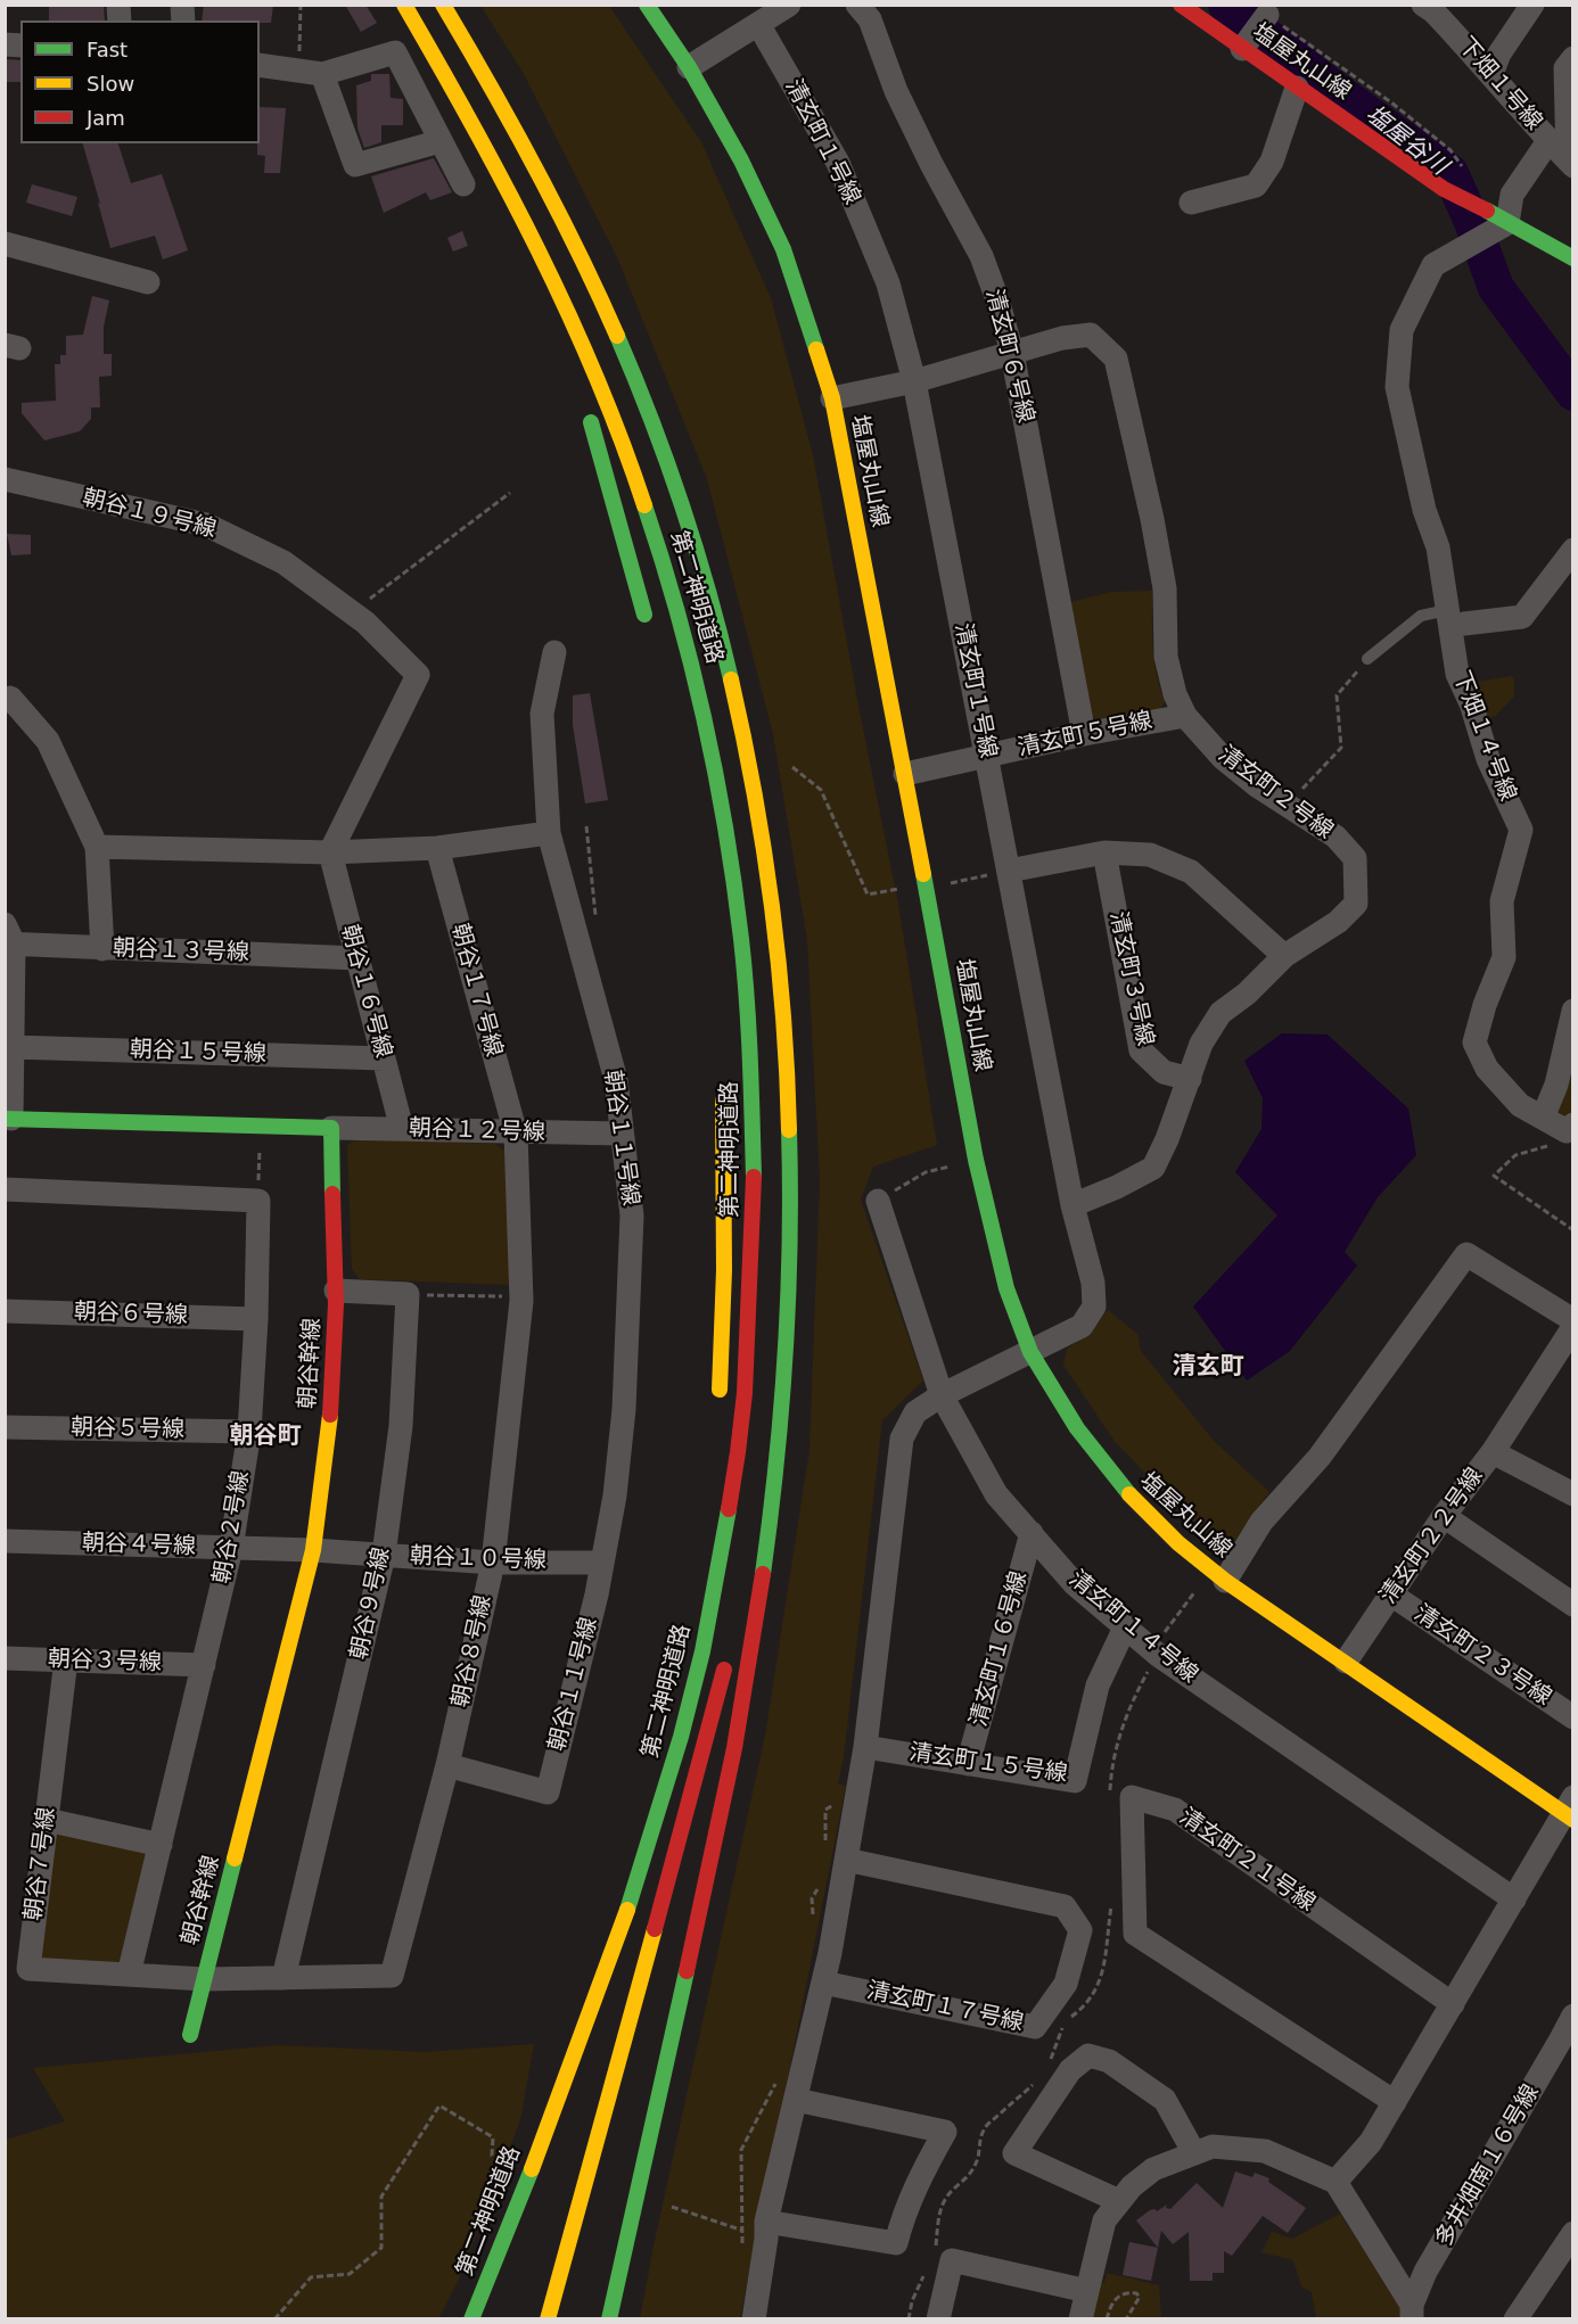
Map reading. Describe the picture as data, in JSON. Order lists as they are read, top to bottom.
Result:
{
  "streets": {
    "main road": ["塩屋丸山線", "第二神明道路", "朝谷幹線"],
    "street": [
      "下畑１号線",
      "清玄町１号線",
      "清玄町６号線",
      "朝谷１９号線",
      "清玄町５号線",
      "下畑１４号線",
      "清玄町２号線",
      "朝谷１３号線",
      "清玄町３号線",
      "朝谷１７号線",
      "朝谷１６号線",
      "朝谷１５号線",
      "朝谷１２号線",
      "朝谷１１号線",
      "朝谷６号線",
      "朝谷５号線",
      "朝谷２号線",
      "清玄町２２号線",
      "朝谷４号線",
      "朝谷１０号線",
      "朝谷９号線",
      "清玄町１４号線",
      "清玄町１６号線",
      "朝谷８号線",
      "清玄町２３号線",
      "朝谷３号線",
      "清玄町１５号線",
      "清玄町２１号線",
      "朝谷７号線",
      "清玄町１７号線",
      "多井畑南１６号線"
    ]
  },
  "crossings": [
    ["塩屋丸山線", "清玄町１号線"],
    ["塩屋丸山線", "清玄町５号線"],
    ["塩屋丸山線", "下畑１４号線"],
    ["塩屋丸山線", "清玄町２号線"],
    ["塩屋丸山線", "清玄町２２号線"],
    ["清玄町１号線", "清玄町５号線"],
    ["清玄町１号線", "清玄町２号線"],
    ["清玄町１号線", "清玄町１４号線"],
    ["清玄町１号線", "清玄町１５号線"],
    ["清玄町１号線", "清玄町１７号線"],
    ["清玄町６号線", "清玄町５号線"],
    ["清玄町６号線", "清玄町２号線"],
    ["朝谷１９号線", "朝谷１６号線"],
    ["清玄町５号線", "清玄町２号線"],
    ["清玄町２号線", "清玄町３号線"],
    ["朝谷１３号線", "朝谷１６号線"],
    ["朝谷１７号線", "朝谷１２号線"],
    ["朝谷１７号線", "朝谷８号線"],
    ["朝谷１６号線", "朝谷１５号線"],
    ["朝谷１６号線", "朝谷１２号線"],
    ["朝谷１２号線", "朝谷１１号線"],
    ["朝谷１２号線", "朝谷幹線"],
    ["朝谷１２号線", "朝谷８号線"],
    ["朝谷１１号線", "朝谷１０号線"],
    ["朝谷１１号線", "朝谷８号線"],
    ["朝谷６号線", "朝谷２号線"],
    ["朝谷幹線", "朝谷４号線"],
    ["朝谷幹線", "朝谷１０号線"],
    ["朝谷幹線", "朝谷８号線"],
    ["朝谷５号線", "朝谷２号線"],
    ["朝谷２号線", "朝谷４号線"],
    ["朝谷２号線", "朝谷８号線"],
    ["朝谷２号線", "朝谷３号線"],
    ["朝谷２号線", "朝谷７号線"],
    ["清玄町２２号線", "清玄町２３号線"],
    ["朝谷４号線", "朝谷１０号線"],
    ["朝谷１０号線", "朝谷９号線"],
    ["朝谷１０号線", "朝谷８号線"],
    ["朝谷９号線", "朝谷８号線"],
    ["清玄町１４号線", "清玄町１６号線"],
    ["清玄町１４号線", "清玄町１５号線"],
    ["清玄町１６号線", "清玄町１５号線"],
    ["朝谷８号線", "朝谷７号線"],
    ["朝谷３号線", "朝谷７号線"]
  ],
  "districts": ["清玄町", "朝谷町"],
  "water": ["塩屋谷川"],
  "legend": ["Fast", "Slow", "Jam"]
}
